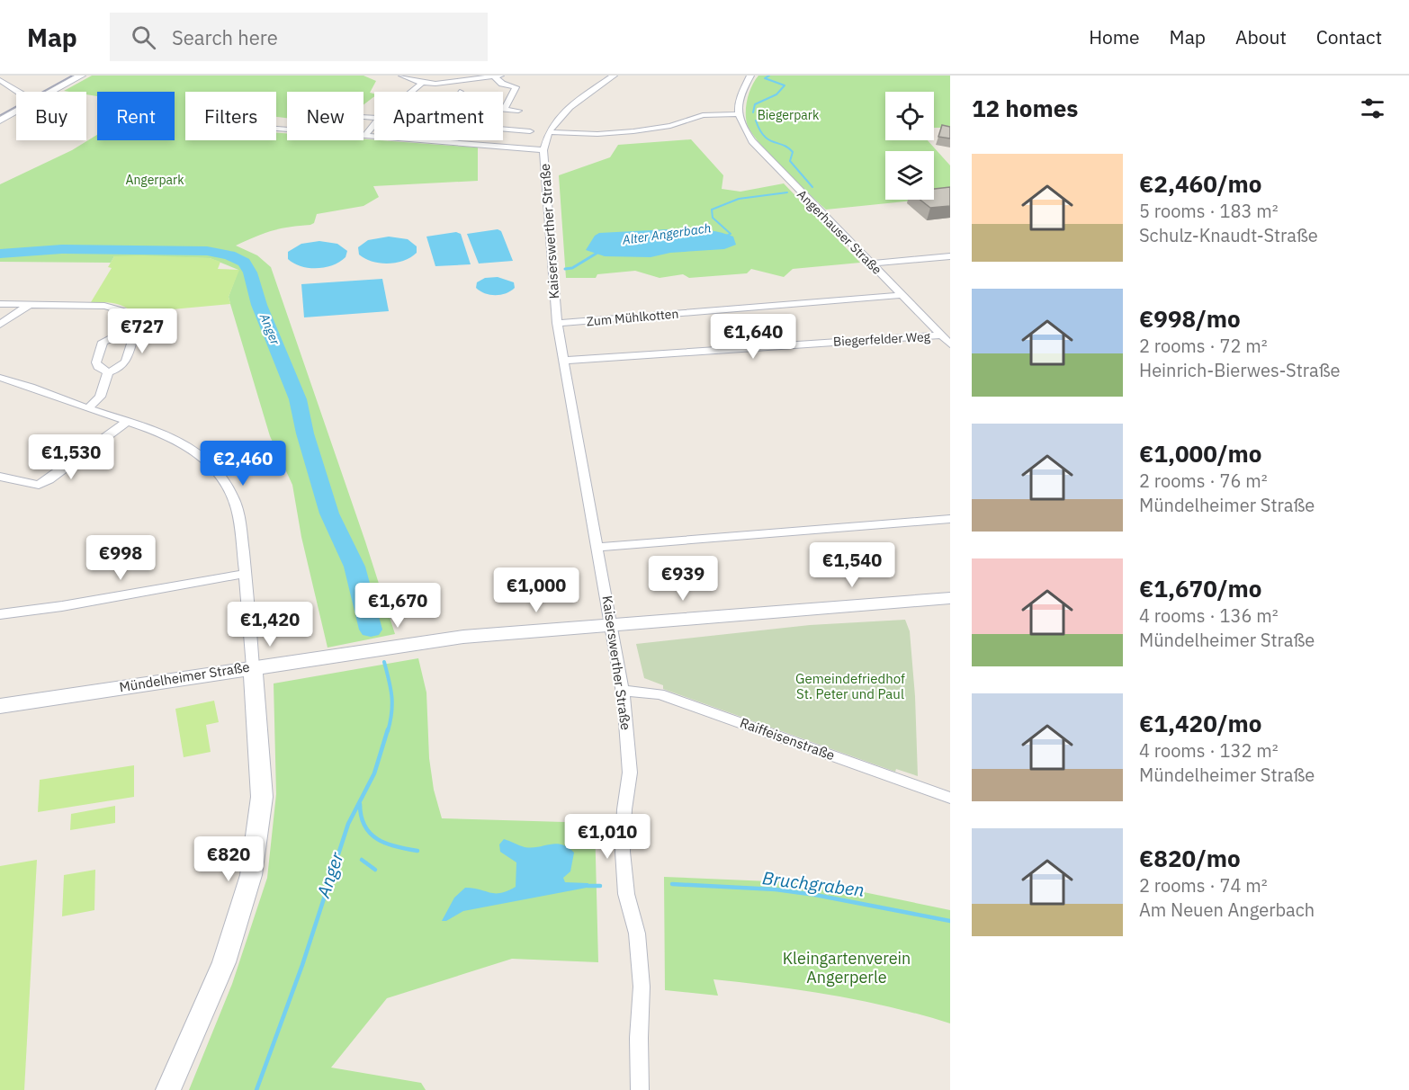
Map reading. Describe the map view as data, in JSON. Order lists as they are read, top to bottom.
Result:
{
  "streets": {
    "main road": ["Mündelheimer Straße"],
    "street": [
      "Kaiserswerther Straße",
      "Angerhauser Straße",
      "Zum Mühlkotten",
      "Biegerfelder Weg",
      "Raiffeisenstraße"
    ]
  },
  "crossings": [
    ["Kaiserswerther Straße", "Zum Mühlkotten"],
    ["Kaiserswerther Straße", "Biegerfelder Weg"],
    ["Kaiserswerther Straße", "Mündelheimer Straße"],
    ["Kaiserswerther Straße", "Raiffeisenstraße"],
    ["Angerhauser Straße", "Zum Mühlkotten"],
    ["Angerhauser Straße", "Biegerfelder Weg"]
  ],
  "water": ["Alter Angerbach", "Anger", "Bruchgraben"],
  "parks": [
    "Biegerpark",
    "Angerpark",
    "Gemeindefriedhof St. Peter und Paul",
    "Kleingartenverein Angerperle"
  ],
  "page": {
    "header": "Map",
    "search": "Search here",
    "nav": [
      "Home",
      "Map",
      "About",
      "Contact"
    ],
    "heading": "12 homes",
    "chip": [
      "Buy",
      "Rent",
      "Filters",
      "New",
      "Apartment"
    ],
    "list": [
      {
        "name": "€2,460/mo",
        "note": "5 rooms · 183 m² · Schulz-Knaudt-Straße"
      },
      {
        "name": "€998/mo",
        "note": "2 rooms · 72 m² · Heinrich-Bierwes-Straße"
      },
      {
        "name": "€1,000/mo",
        "note": "2 rooms · 76 m² · Mündelheimer Straße"
      },
      {
        "name": "€1,670/mo",
        "note": "4 rooms · 136 m² · Mündelheimer Straße"
      },
      {
        "name": "€1,420/mo",
        "note": "4 rooms · 132 m² · Mündelheimer Straße"
      },
      {
        "name": "€820/mo",
        "note": "2 rooms · 74 m² · Am Neuen Angerbach"
      }
    ],
    "price": [
      "€727",
      "€1,640",
      "€1,530",
      "€2,460",
      "€998",
      "€1,540",
      "€939",
      "€1,000",
      "€1,670",
      "€1,420",
      "€1,010",
      "€820"
    ]
  }
}
